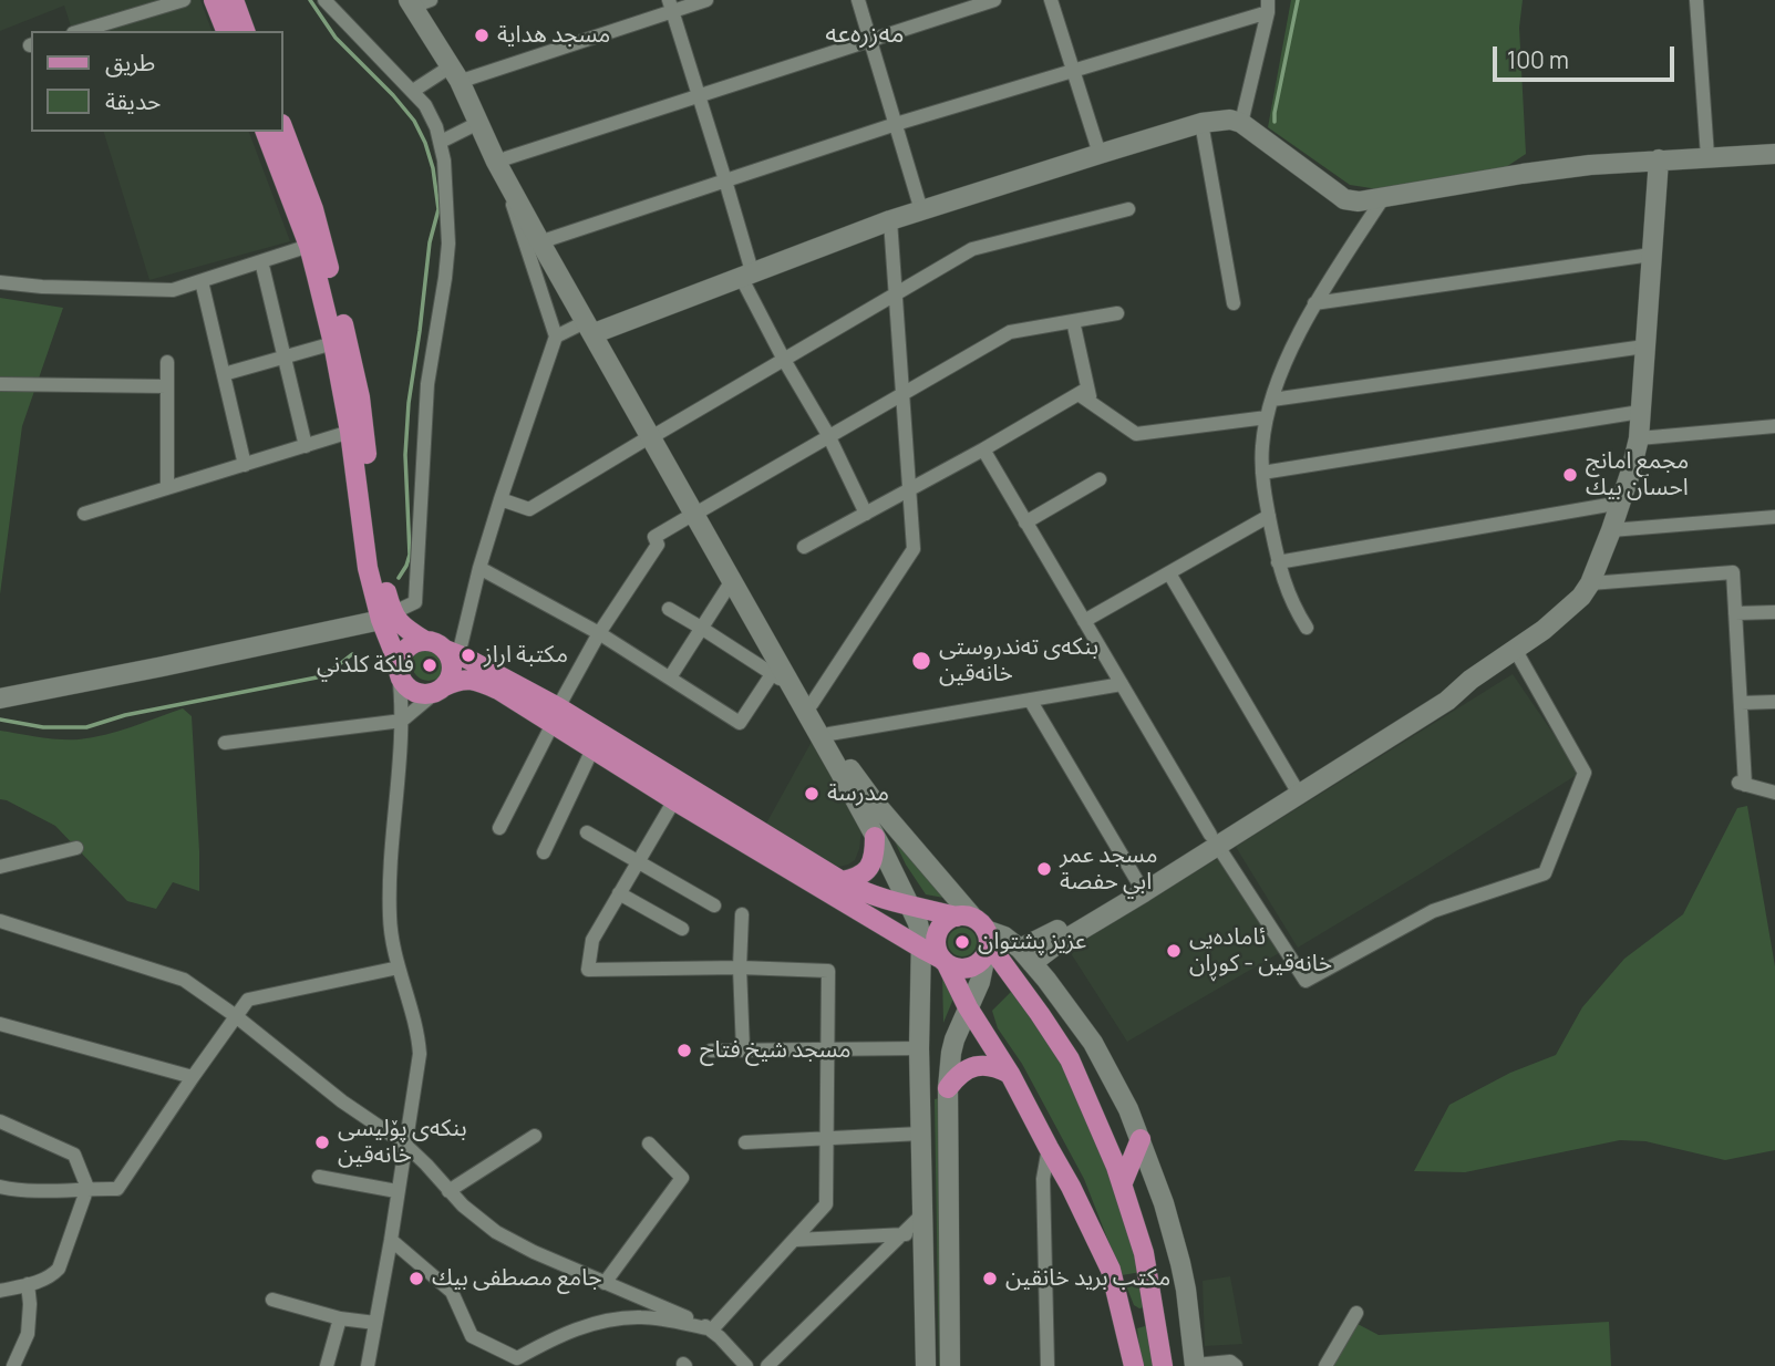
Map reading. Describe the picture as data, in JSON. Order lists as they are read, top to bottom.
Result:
{
  "districts": ["مەزرەعە"],
  "places": [
    "مسجد هداية",
    "مجمع امانج احسان بيك",
    "مكتبة اراز",
    "بنکەی تەندروستی خانەقین",
    "فلكة كلدني",
    "مدرسة",
    "مسجد عمر ابي حفصة",
    "عزيز پشتوان",
    "ئامادەیی خانەقین - کوڕان",
    "مسجد شيخ فتاح",
    "بنکەی پۆلیسی خانەقین",
    "جامع مصطفى بيك",
    "مكتب بريد خانقين"
  ],
  "legend": ["طريق", "حديقة"],
  "scale_bar": "100 m"
}
